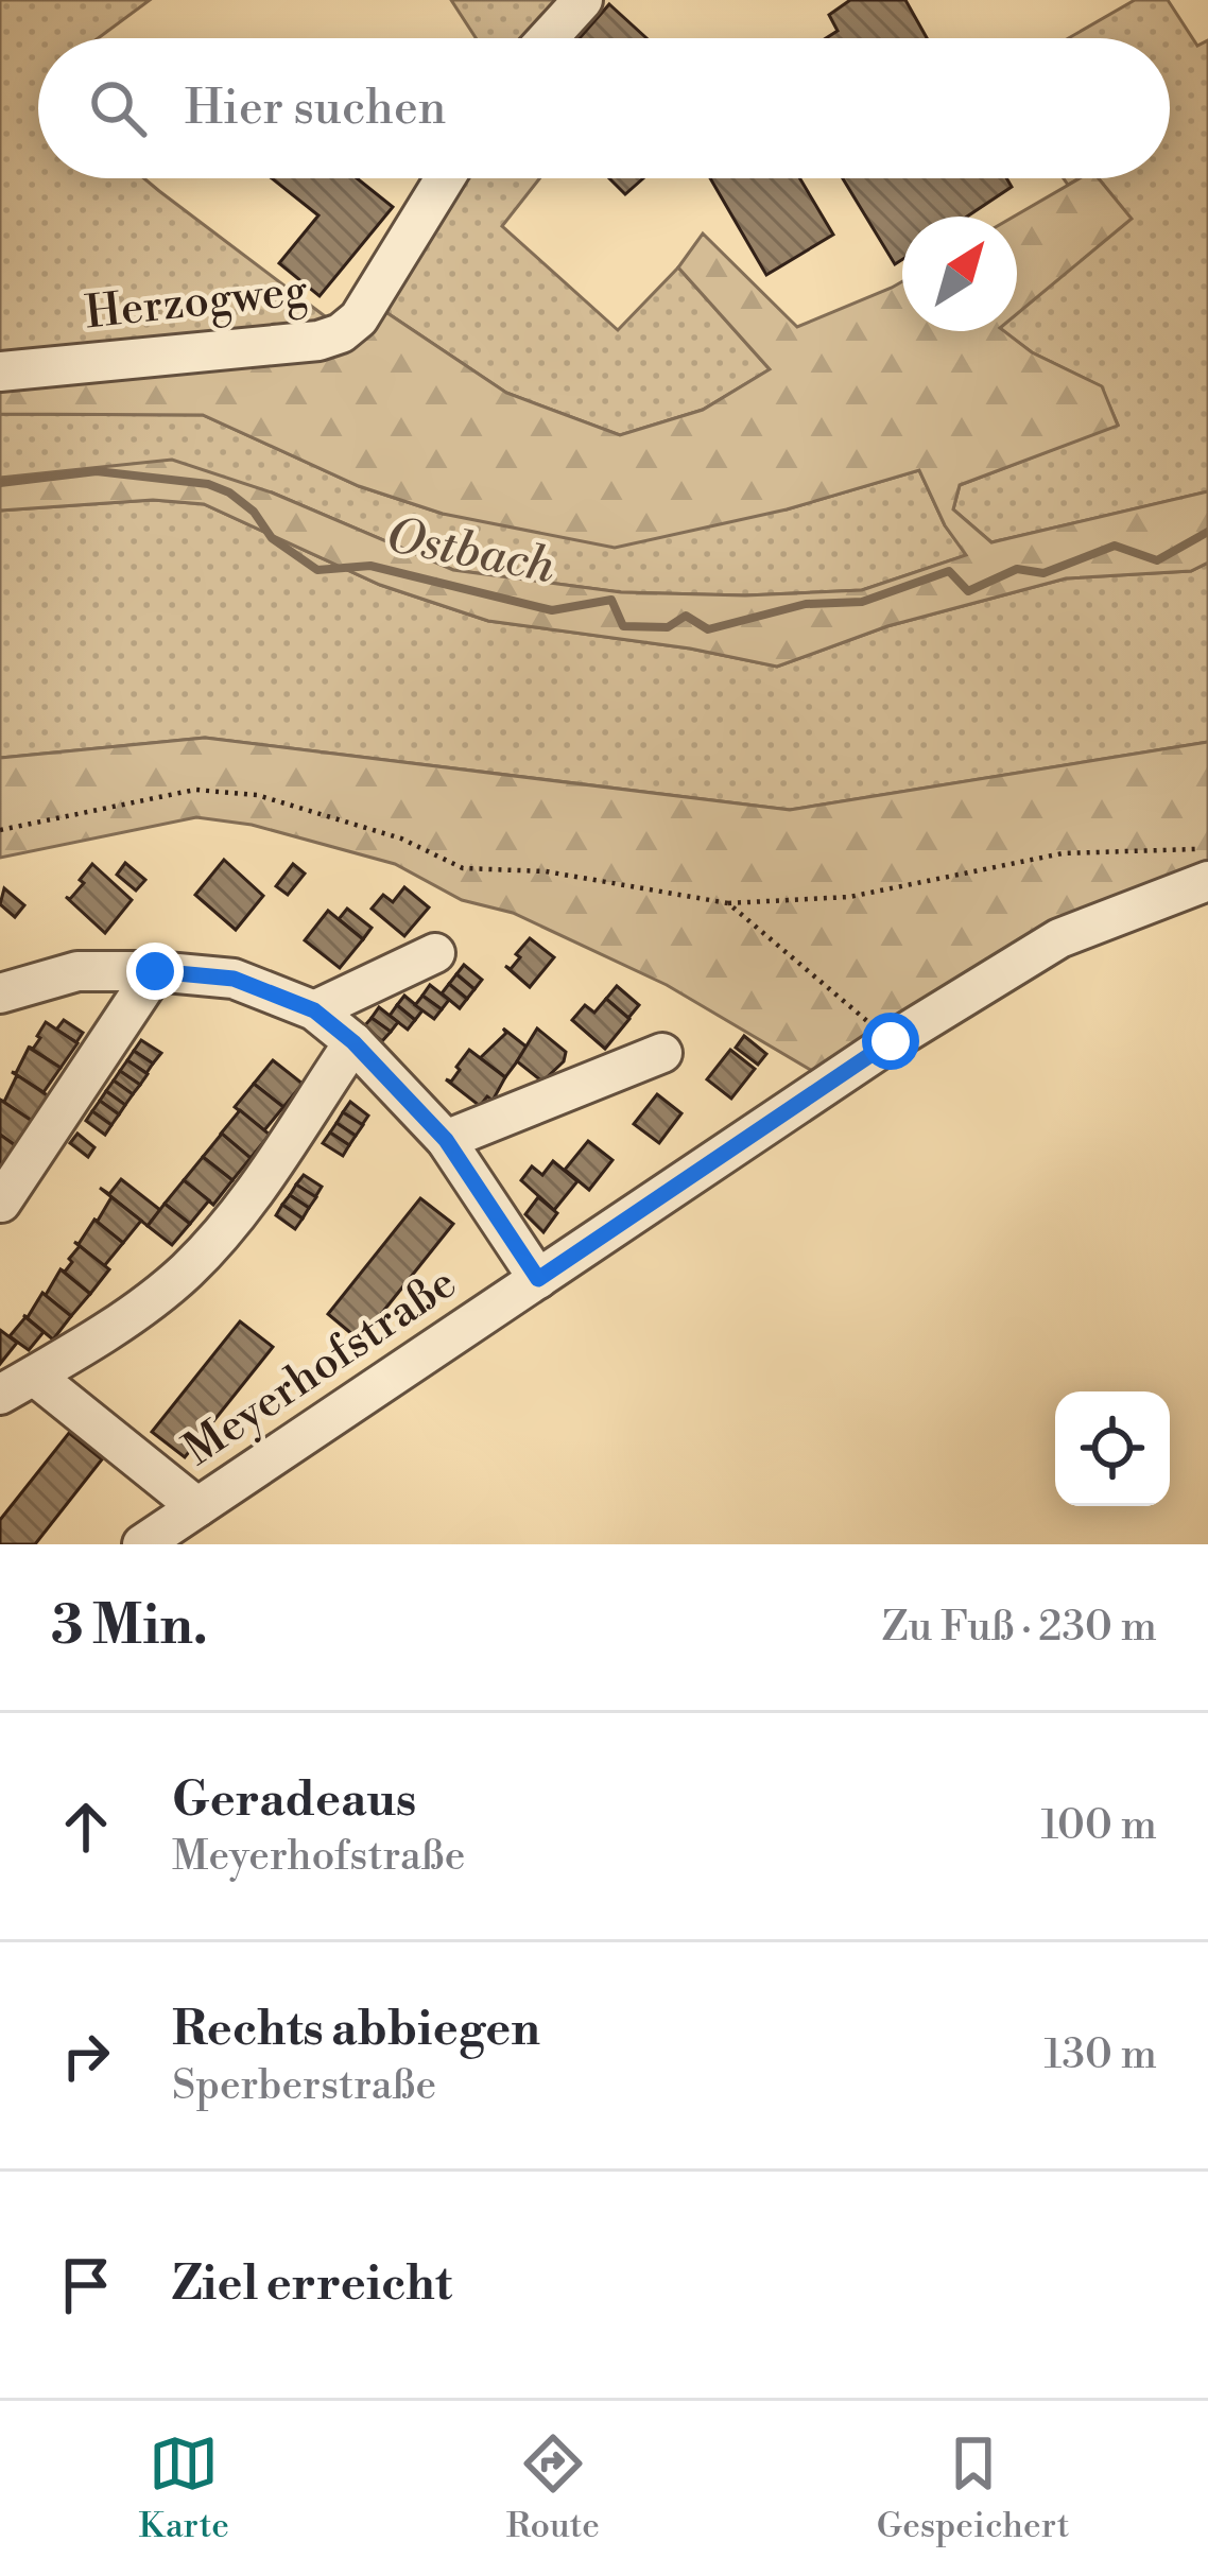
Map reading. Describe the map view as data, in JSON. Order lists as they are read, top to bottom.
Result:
{
  "streets": {
    "street": ["Herzogweg", "Meyerhofstraße"]
  },
  "water": ["Ostbach"],
  "north": "top right",
  "page": {
    "search": "Hier suchen",
    "heading": ["3 Min.", "Zu Fuß · 230 m"],
    "list": [
      ["Geradeaus", "Meyerhofstraße", "100 m"],
      ["Rechts abbiegen", "Sperberstraße", "130 m"],
      "Ziel erreicht"
    ],
    "nav": ["Karte", "Route", "Gespeichert"]
  }
}
